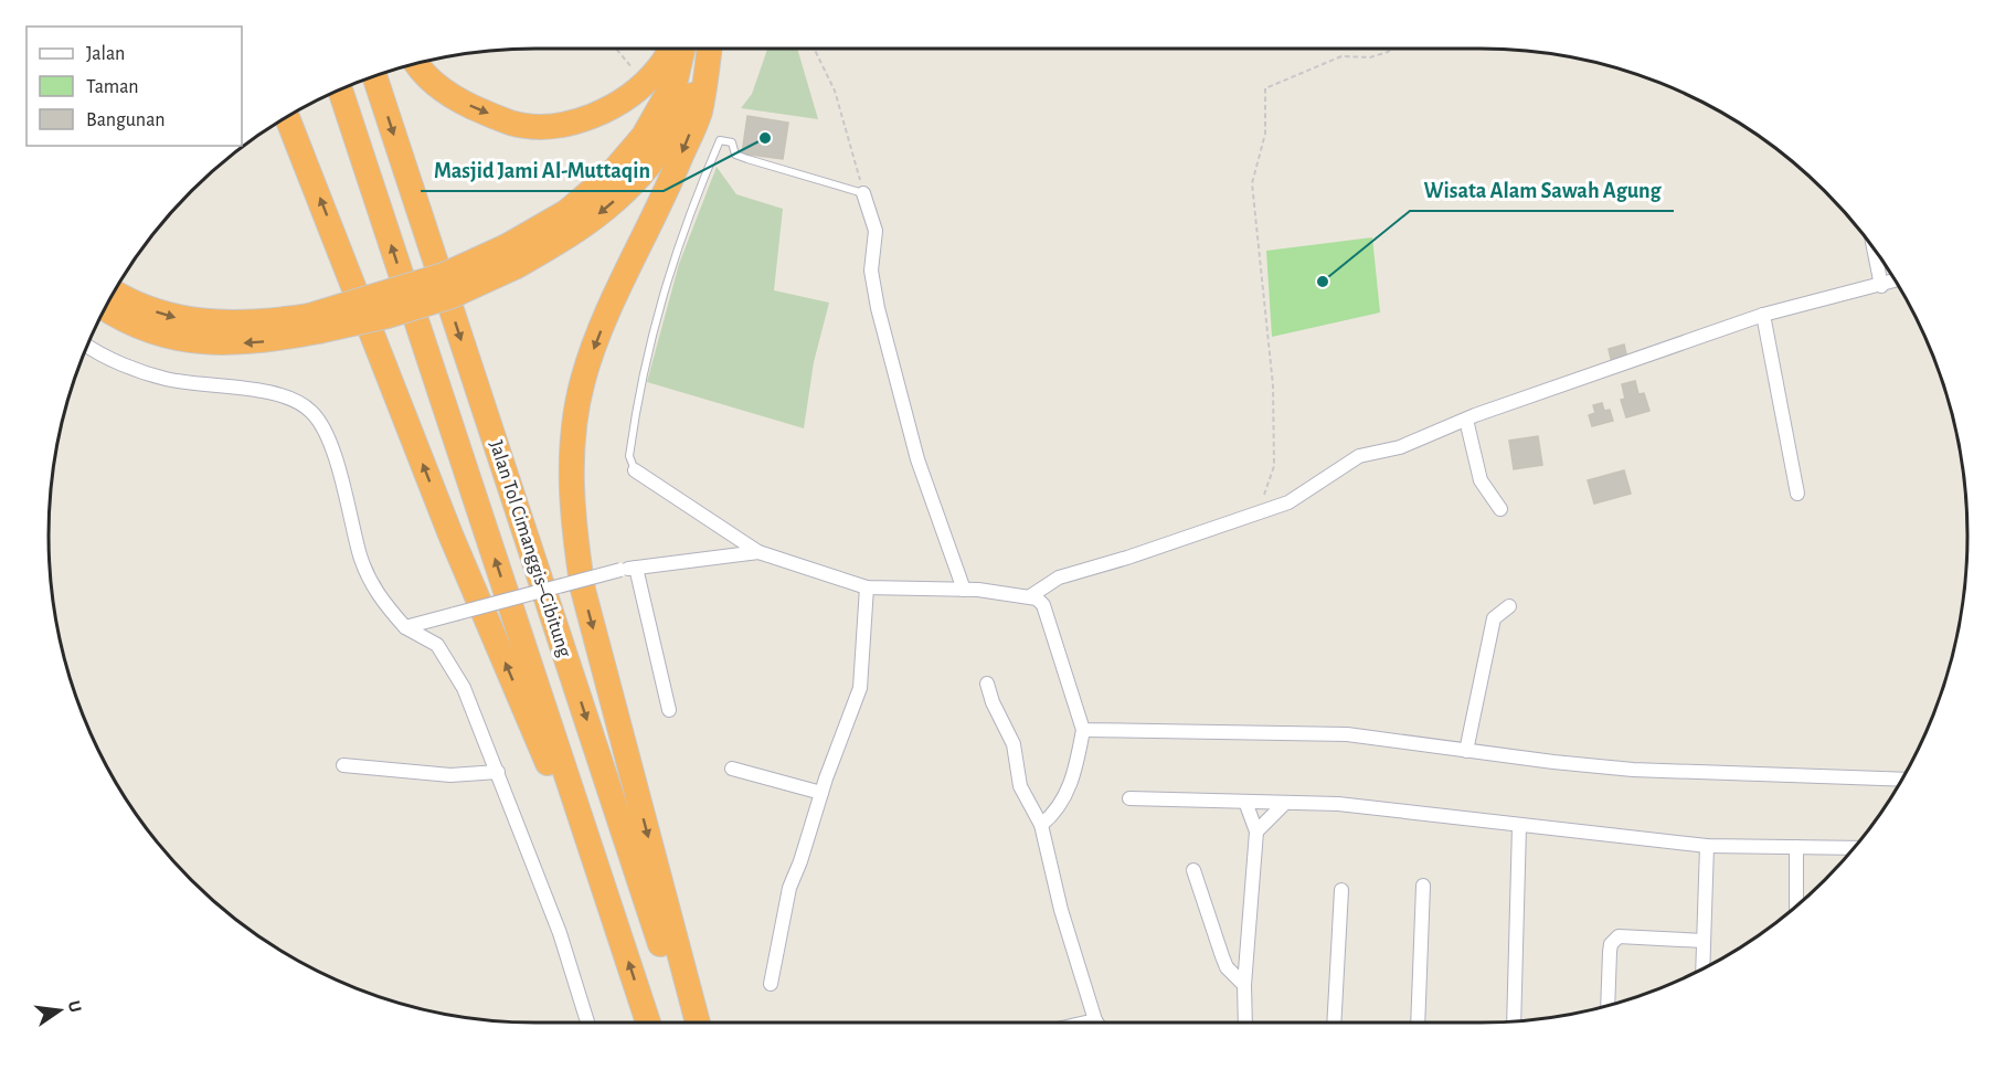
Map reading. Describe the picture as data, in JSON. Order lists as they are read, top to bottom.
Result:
{
  "streets": {
    "highway": ["Jalan Tol Cimanggis–Cibitung"]
  },
  "places": ["Masjid Jami Al-Muttaqin", "Wisata Alam Sawah Agung"],
  "legend": ["Jalan", "Taman", "Bangunan"],
  "north": "right"
}
